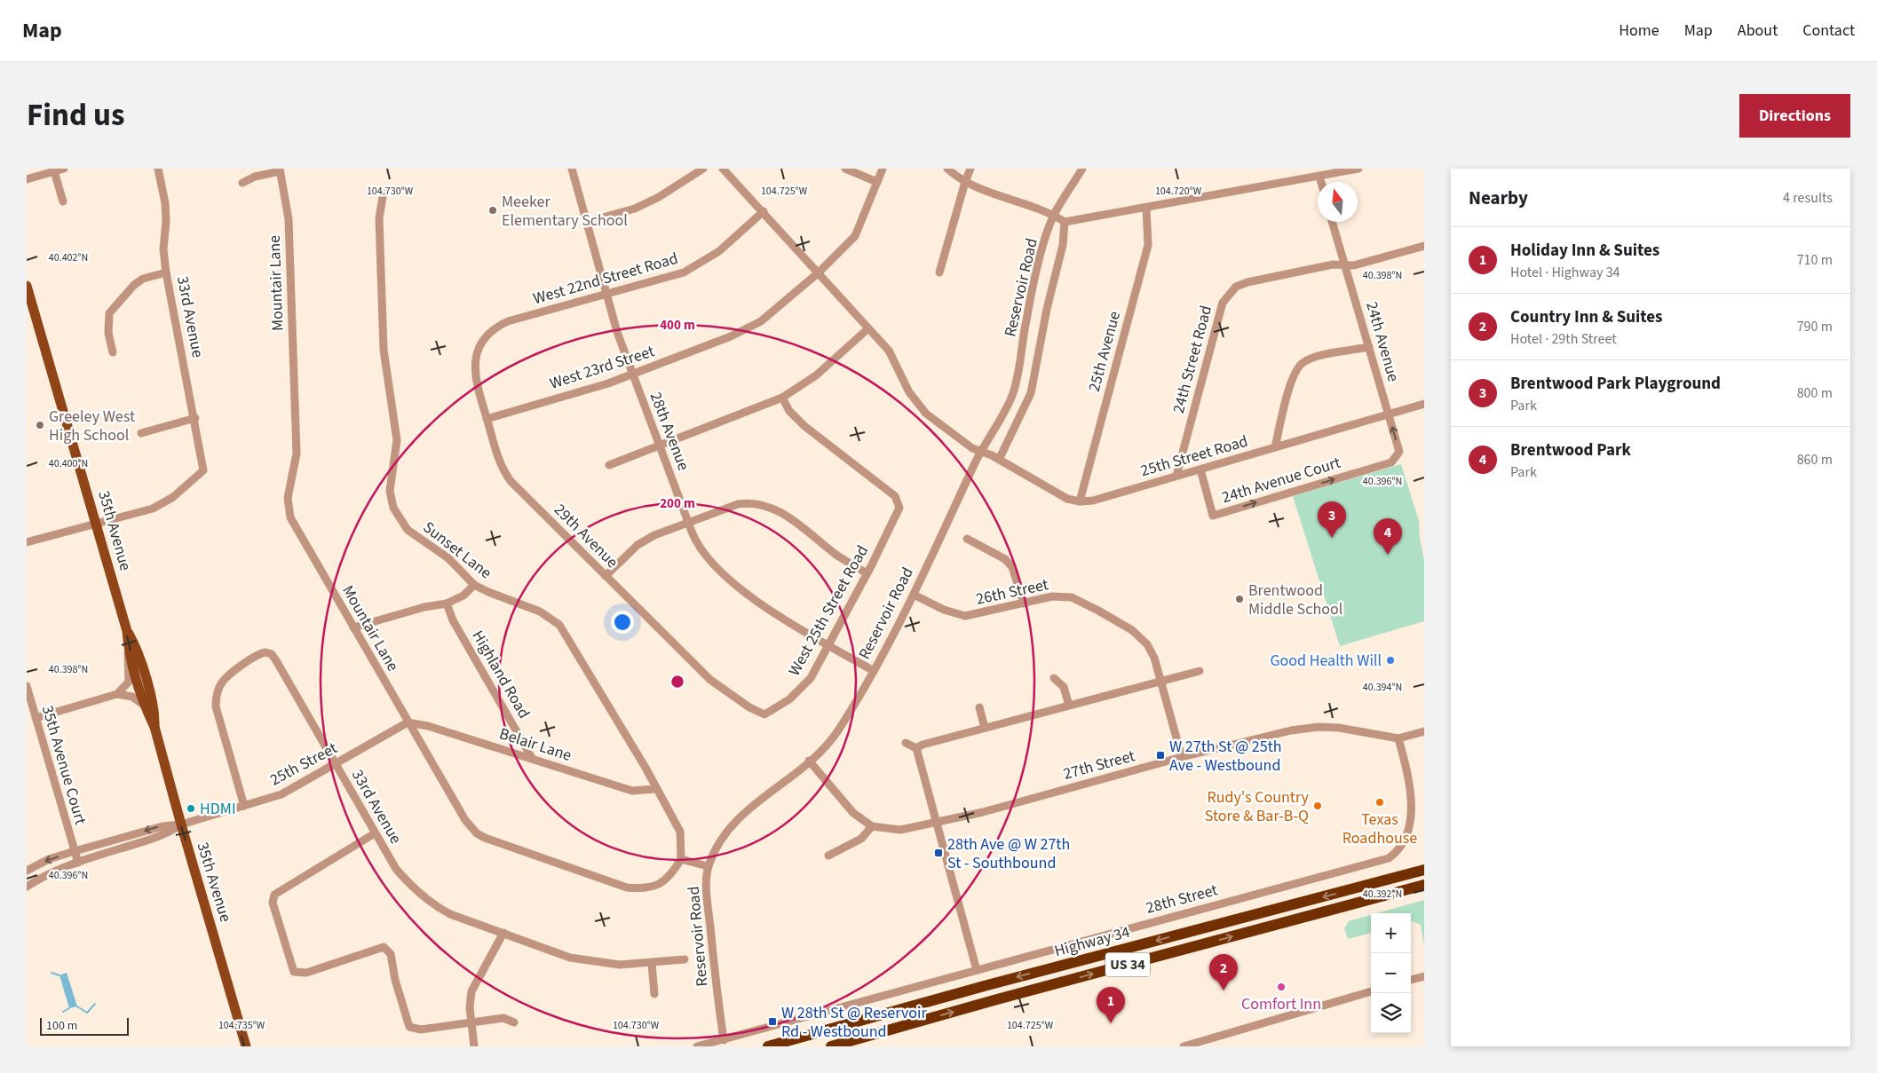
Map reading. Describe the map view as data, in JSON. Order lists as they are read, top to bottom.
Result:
{
  "streets": {
    "highway": ["Highway 34", "US 34"],
    "main road": ["35th Avenue"],
    "street": [
      "West 22nd Street Road",
      "Mountair Lane",
      "Reservoir Road",
      "33rd Avenue",
      "24th Avenue",
      "25th Avenue",
      "24th Street Road",
      "West 23rd Street",
      "28th Avenue",
      "25th Street Road",
      "24th Avenue Court",
      "29th Avenue",
      "Sunset Lane",
      "26th Street",
      "West 25th Street Road",
      "Highland Road",
      "Belair Lane",
      "25th Street",
      "35th Avenue Court",
      "27th Street",
      "28th Street"
    ]
  },
  "crossings": [
    ["West 22nd Street Road", "28th Avenue"],
    ["West 22nd Street Road", "29th Avenue"],
    ["Mountair Lane", "Sunset Lane"],
    ["Mountair Lane", "Belair Lane"],
    ["Mountair Lane", "25th Street"],
    ["Reservoir Road", "28th Avenue"],
    ["Reservoir Road", "26th Street"],
    ["Reservoir Road", "27th Street"],
    ["Reservoir Road", "28th Street"],
    ["33rd Avenue", "35th Avenue"],
    ["33rd Avenue", "25th Street"],
    ["24th Avenue", "24th Street Road"],
    ["24th Avenue", "25th Street Road"],
    ["24th Avenue", "24th Avenue Court"],
    ["25th Avenue", "25th Street Road"],
    ["24th Street Road", "25th Street Road"],
    ["West 23rd Street", "28th Avenue"],
    ["West 23rd Street", "29th Avenue"],
    ["28th Avenue", "West 25th Street Road"],
    ["25th Street Road", "24th Avenue Court"],
    ["35th Avenue", "25th Street"],
    ["29th Avenue", "West 25th Street Road"],
    ["Sunset Lane", "Belair Lane"],
    ["Highland Road", "Belair Lane"],
    ["Belair Lane", "25th Street"],
    ["25th Street", "35th Avenue Court"],
    ["27th Street", "28th Street"]
  ],
  "one_way": ["24th Avenue Court"],
  "places": {
    "other": [
      "Meeker Elementary School",
      "Greeley West High School",
      "Brentwood Middle School",
      "Good Health Will",
      "Texas Roadhouse",
      "Rudy's Country Store & Bar-B-Q",
      "HDMI",
      "Comfort Inn"
    ],
    "transit": ["W 27th St @ 25th Ave - Westbound", "28th Ave @ W 27th St - Southbound", "W 28th St @ Reservoir Rd - Westbound"]
  },
  "scale_bar": "100 m",
  "north": "top",
  "page": {
    "header": "Map",
    "nav": [
      "Home",
      "Map",
      "About",
      "Contact"
    ],
    "title": "Find us",
    "buttons": "Directions",
    "heading": ["Nearby", "4 results"],
    "list": [
      {
        "mark": "1",
        "name": "Holiday Inn & Suites",
        "note": "Hotel · Highway 34",
        "value": "710 m"
      },
      {
        "mark": "2",
        "name": "Country Inn & Suites",
        "note": "Hotel · 29th Street",
        "value": "790 m"
      },
      {
        "mark": "3",
        "name": "Brentwood Park Playground",
        "note": "Park",
        "value": "800 m"
      },
      {
        "mark": "4",
        "name": "Brentwood Park",
        "note": "Park",
        "value": "860 m"
      }
    ],
    "pins": [
      "3",
      "4",
      "2",
      "1"
    ],
    "map_buttons": ["+", "−"],
    "scale": "100 m"
  },
  "coordinates": [
    "104.730°W",
    "104.725°W",
    "104.720°W",
    "40.402°N",
    "40.398°N",
    "40.400°N",
    "40.396°N",
    "40.394°N",
    "40.392°N",
    "104.735°W"
  ],
  "rings": ["400 m", "200 m"]
}
